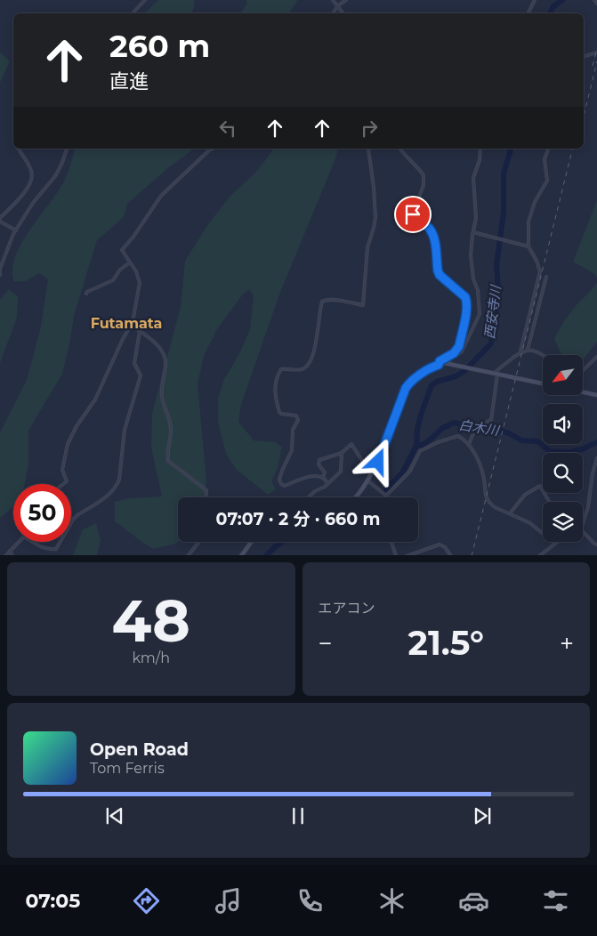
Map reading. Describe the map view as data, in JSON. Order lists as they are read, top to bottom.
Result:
{
  "districts": ["Futamata"],
  "water": ["西安寺川", "白木川"],
  "north": "bottom left",
  "page": {
    "turn": ["260 m", "直進"],
    "limit": "50",
    "trip": "07:07 · 2 分 · 660 m",
    "tile": [
      ["48", "km/h"],
      "エアコン"
    ],
    "heat": ["−", "21.5°", "+"],
    "song": ["Open Road", "Tom Ferris"],
    "tabs": "07:05"
  }
}
